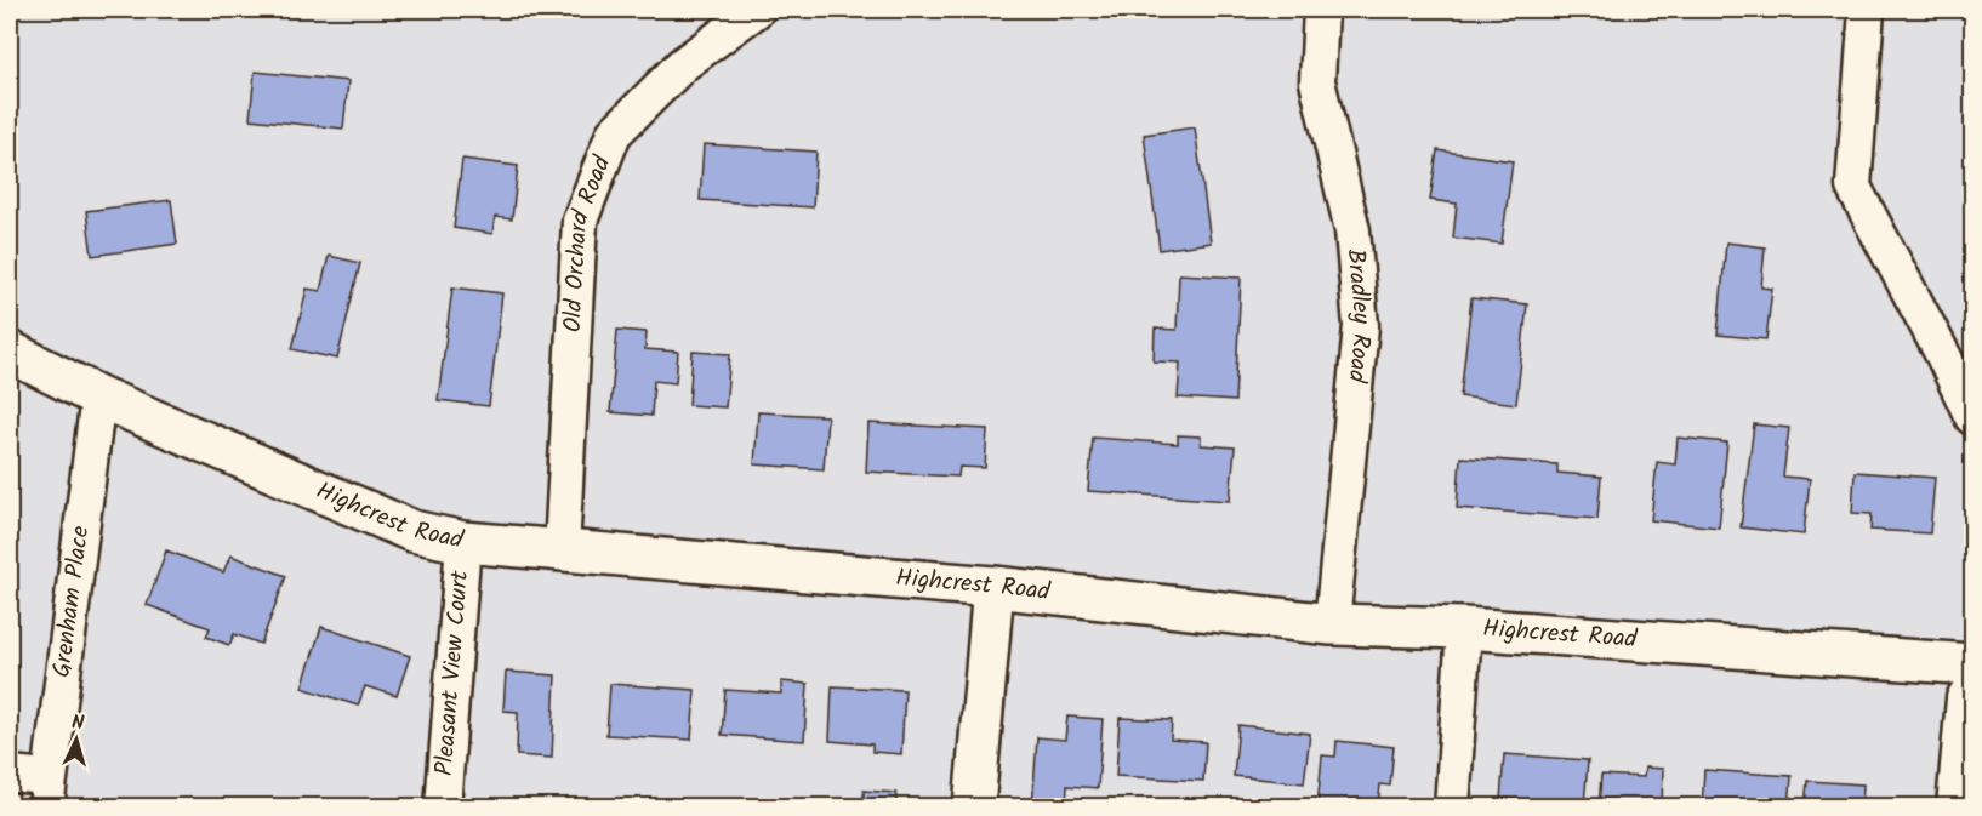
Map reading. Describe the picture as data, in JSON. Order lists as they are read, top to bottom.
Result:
{
  "streets": {
    "street": [
      "Old Orchard Road",
      "Bradley Road",
      "Highcrest Road",
      "Grenham Place",
      "Pleasant View Court"
    ]
  },
  "crossings": [
    ["Old Orchard Road", "Highcrest Road"],
    ["Bradley Road", "Highcrest Road"],
    ["Highcrest Road", "Grenham Place"],
    ["Highcrest Road", "Pleasant View Court"]
  ],
  "north": "top"
}
